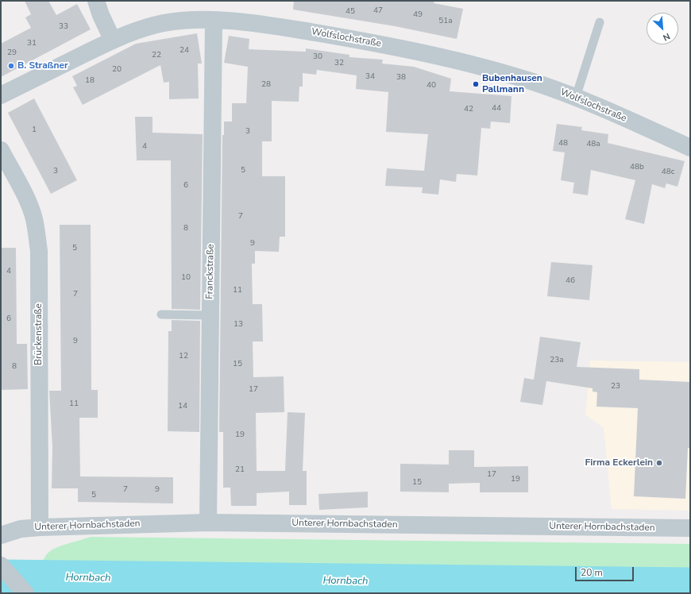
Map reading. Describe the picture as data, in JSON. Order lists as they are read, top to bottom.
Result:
{
  "streets": {
    "street": [
      "Wolfslochstraße",
      "Franckstraße",
      "Brückenstraße",
      "Unterer Hornbachstaden"
    ]
  },
  "crossings": [
    ["Wolfslochstraße", "Franckstraße"],
    ["Franckstraße", "Unterer Hornbachstaden"],
    ["Brückenstraße", "Unterer Hornbachstaden"]
  ],
  "water": ["Hornbach"],
  "places": ["B. Straßner", "Bubenhausen Pallmann", "Firma Eckerlein"],
  "house_numbers": [
    "47",
    "45",
    "49",
    "51a",
    "33",
    "31",
    "24",
    "29",
    "22",
    "30",
    "32",
    "20",
    "34",
    "38",
    "18",
    "28",
    "40",
    "44",
    "42",
    "1",
    "3",
    "48",
    "48a",
    "4",
    "48b",
    "5",
    "3",
    "48c",
    "6",
    "7",
    "8",
    "9",
    "5",
    "4",
    "10",
    "46",
    "11",
    "7",
    "6",
    "13",
    "9",
    "12",
    "23a",
    "15",
    "8",
    "23",
    "17",
    "11",
    "14",
    "19",
    "21",
    "17",
    "19",
    "15",
    "7",
    "9",
    "5"
  ],
  "scale_bar": "20 m",
  "north": "bottom right"
}
